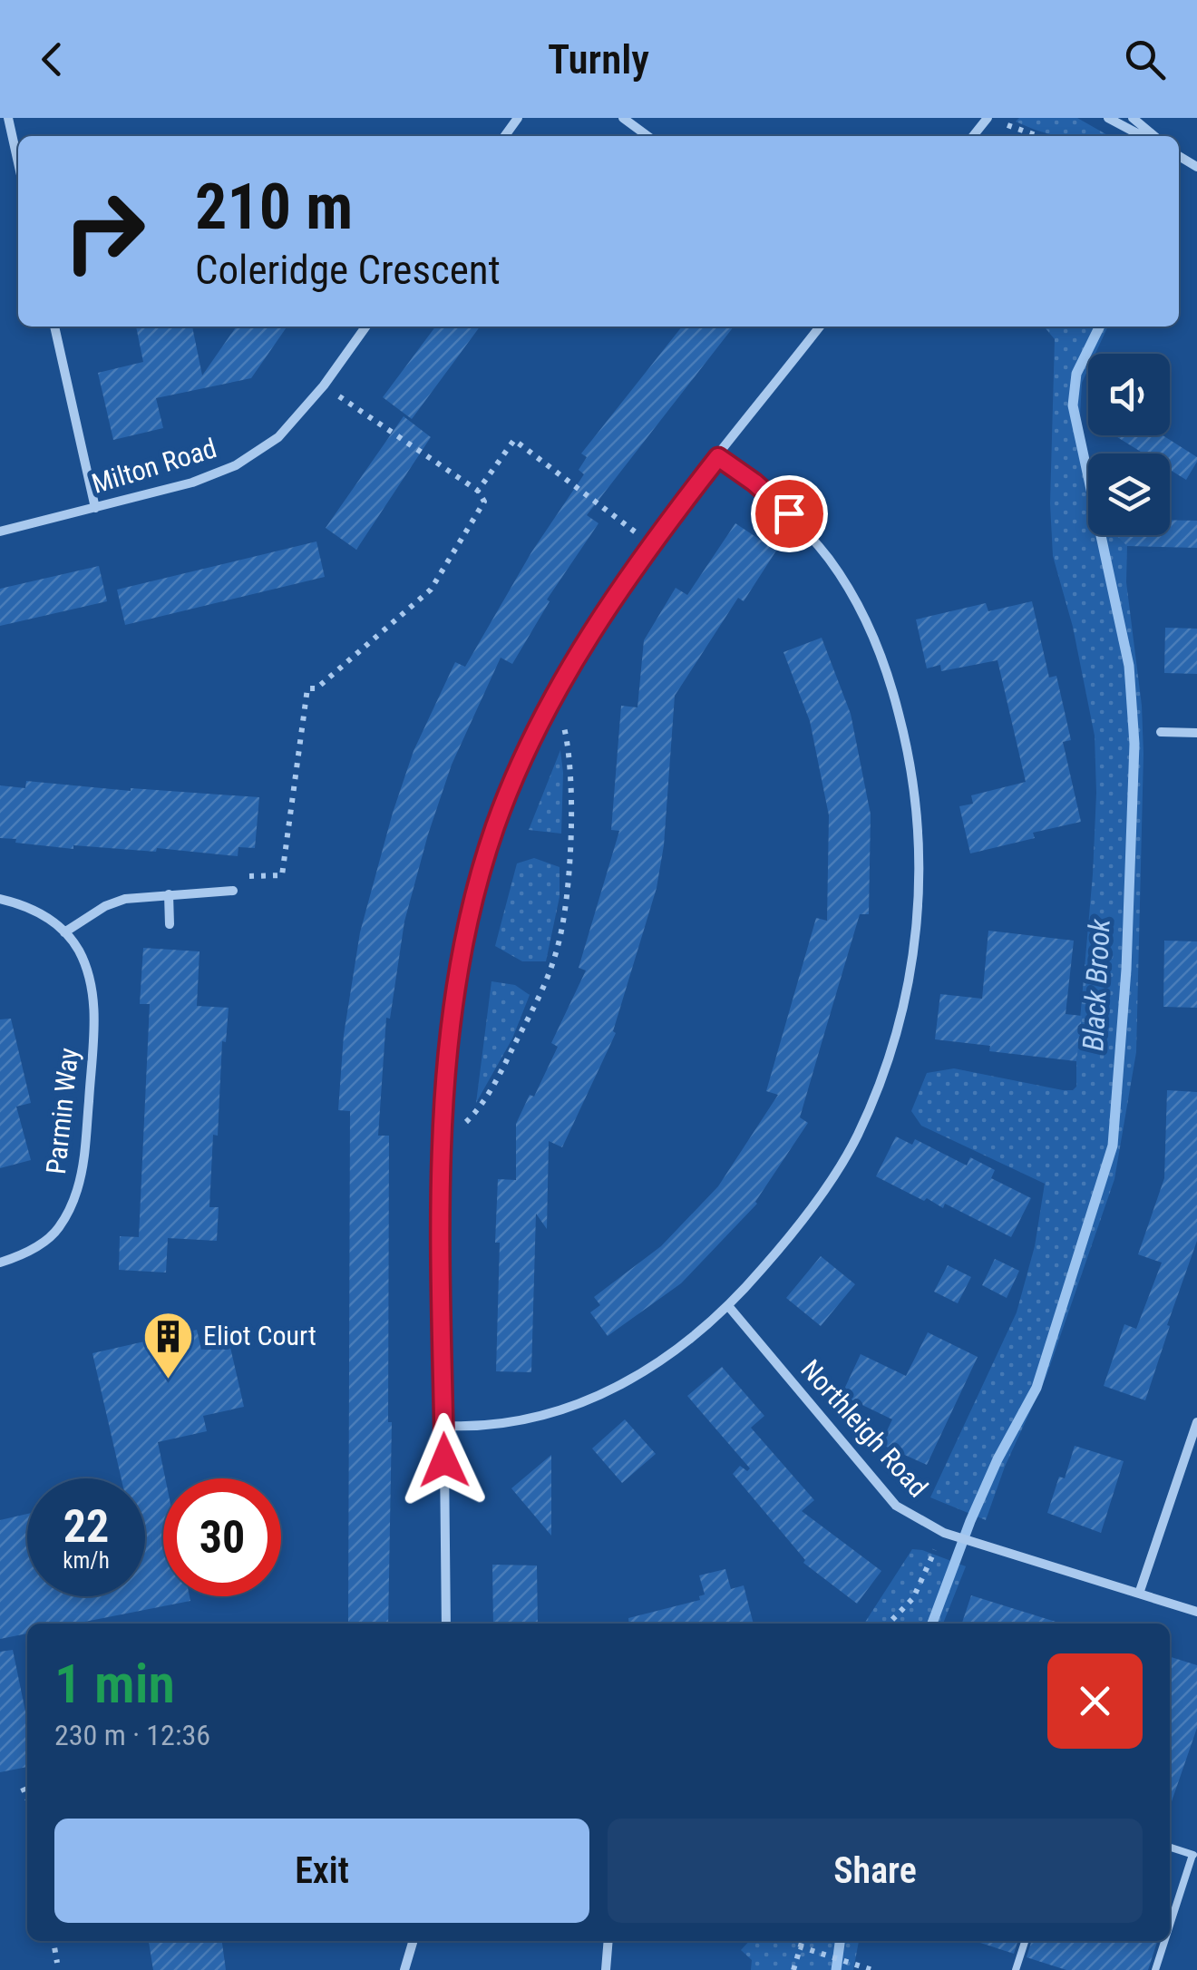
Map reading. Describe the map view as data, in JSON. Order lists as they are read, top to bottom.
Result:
{
  "streets": {
    "street": ["Milton Road", "Parmin Way", "Northleigh Road"]
  },
  "water": ["Black Brook"],
  "places": {
    "building": ["Eliot Court"]
  },
  "page": {
    "header": "Turnly",
    "turn": ["210 m", "Coleridge Crescent"],
    "speed": "22 km/h",
    "limit": "30",
    "heading": ["1 min", "230 m · 12:36"],
    "buttons": ["Exit", "Share"]
  }
}
